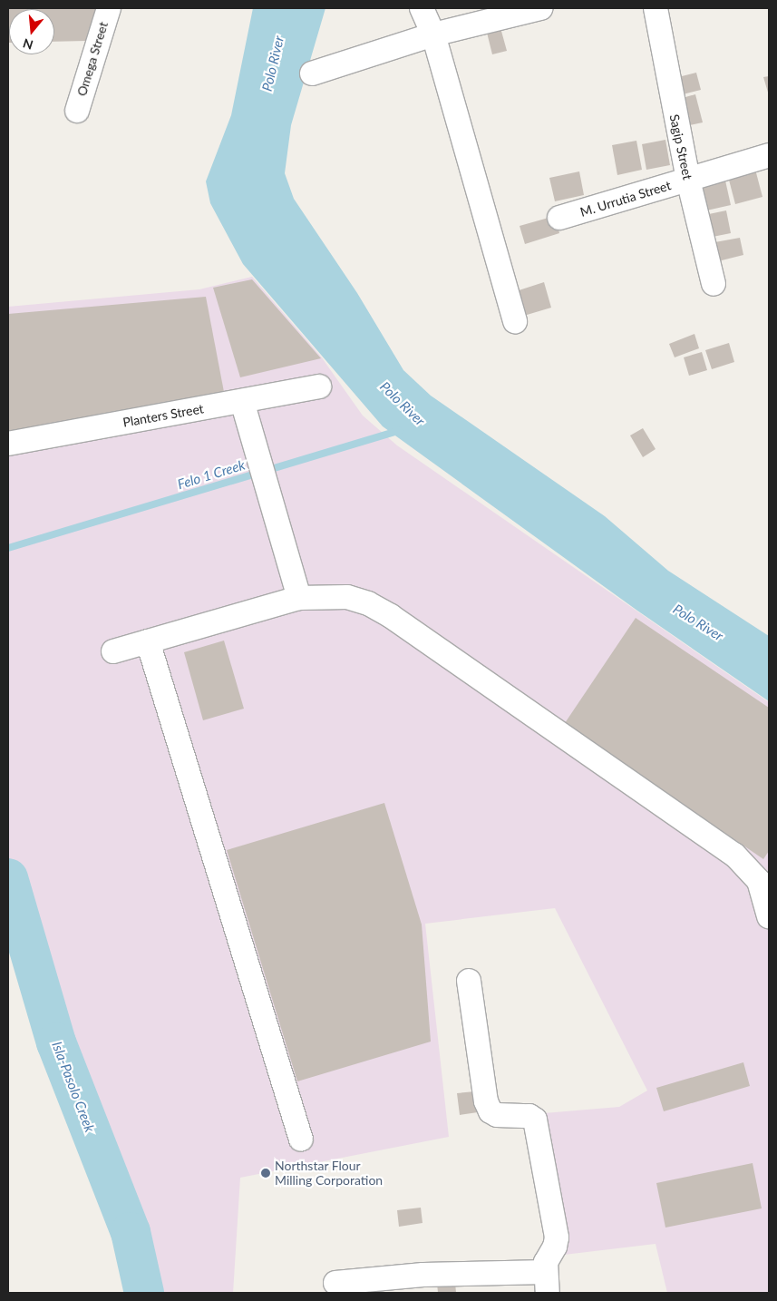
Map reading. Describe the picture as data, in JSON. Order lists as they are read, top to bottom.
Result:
{
  "streets": {
    "street": [
      "Omega Street",
      "Sagip Street",
      "M. Urrutia Street",
      "Planters Street"
    ]
  },
  "crossings": [
    ["Sagip Street", "M. Urrutia Street"]
  ],
  "water": ["Polo River", "Felo 1 Creek", "Isla-Pasolo Creek"],
  "places": ["Northstar Flour Milling Corporation"],
  "north": "bottom"
}
